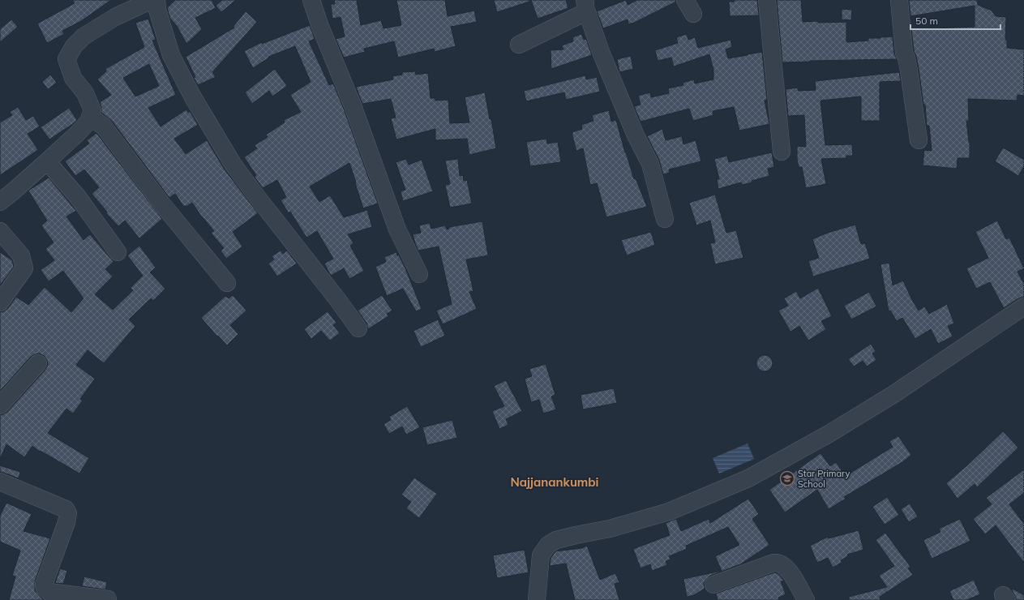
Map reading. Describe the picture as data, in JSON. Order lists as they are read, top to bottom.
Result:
{
  "districts": ["Najjanankumbi"],
  "places": {
    "school or university": ["Star Primary School"]
  },
  "scale_bar": "50 m"
}
